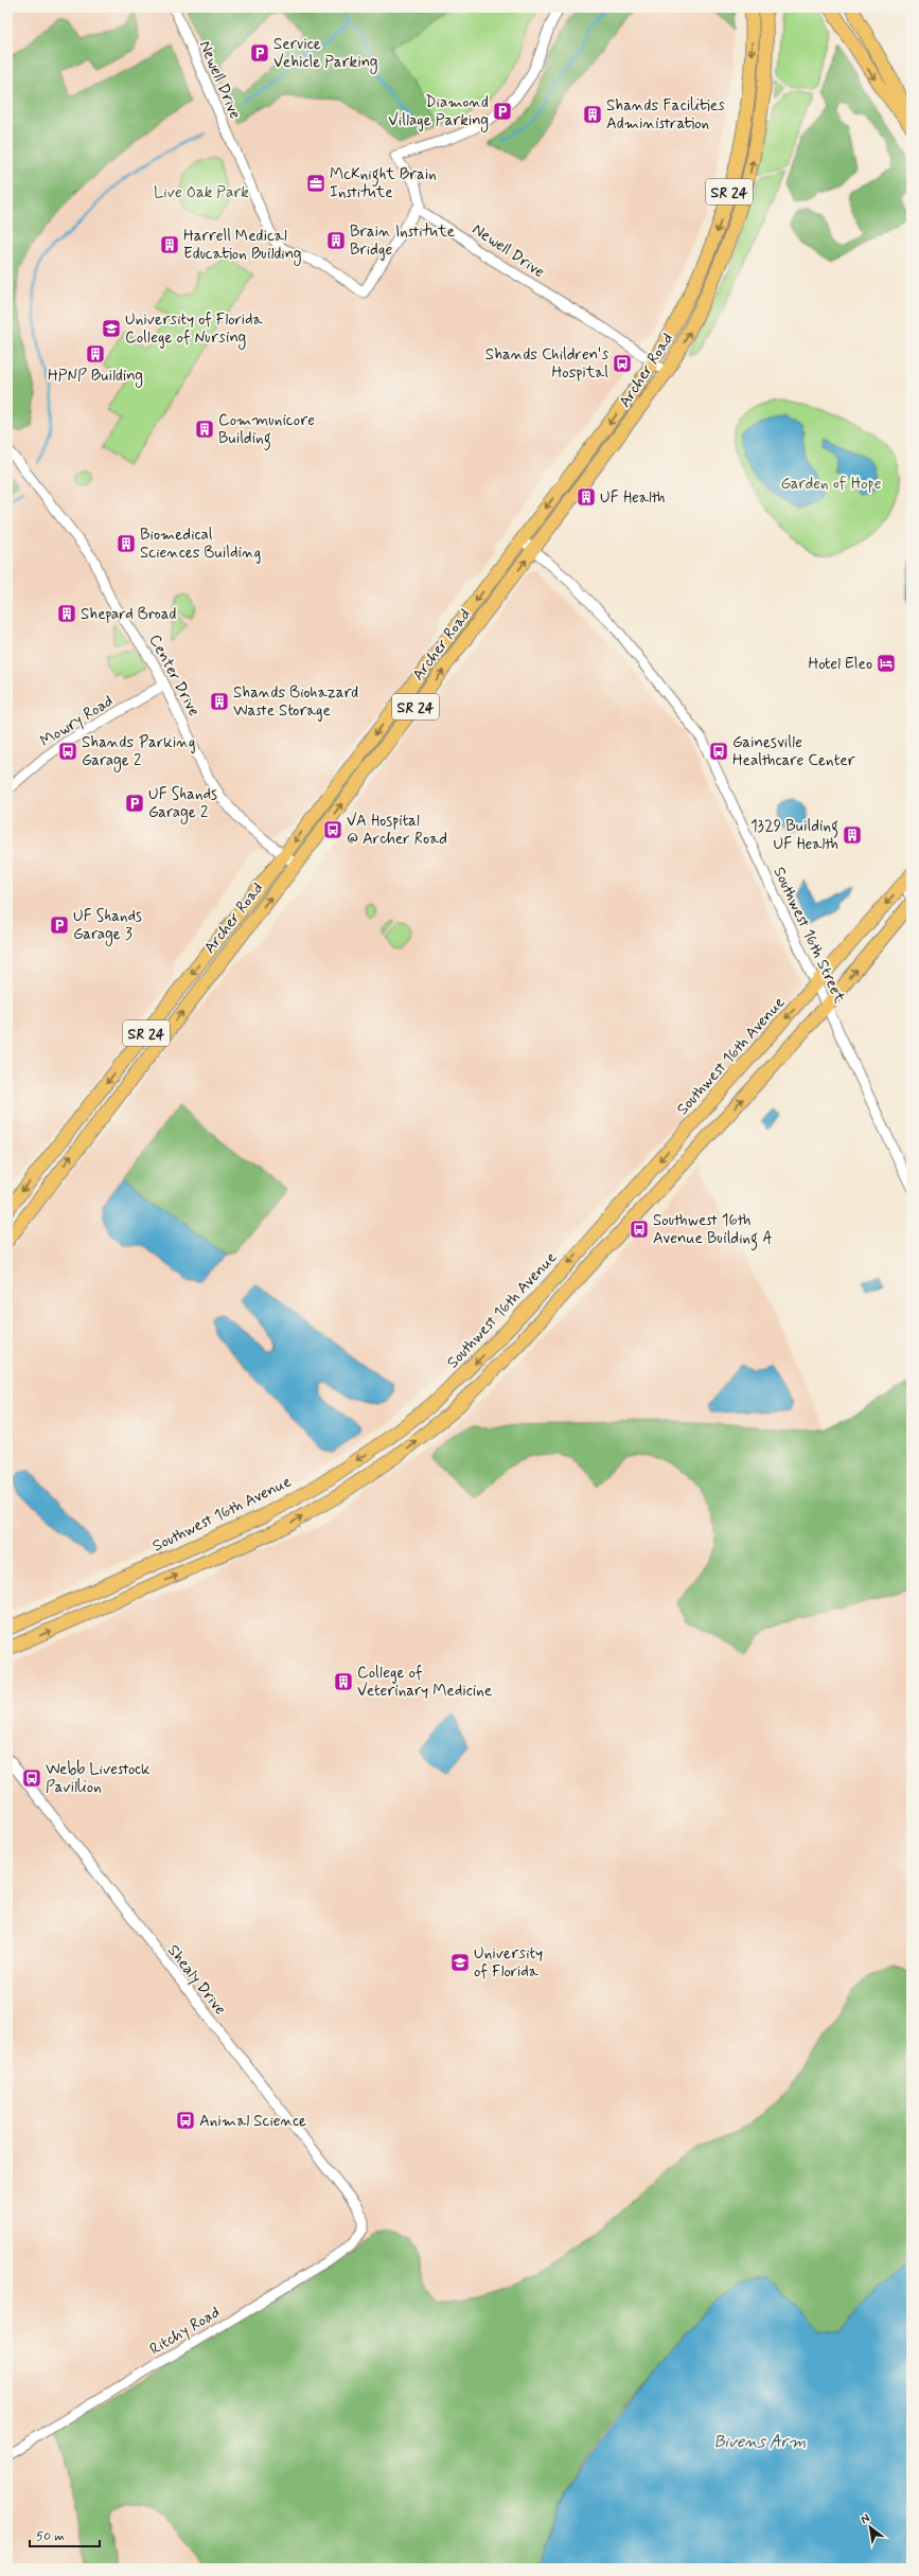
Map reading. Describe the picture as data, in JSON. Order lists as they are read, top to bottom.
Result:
{
  "streets": {
    "main road": ["SR 24", "Archer Road", "Southwest 16th Avenue"],
    "street": [
      "Newell Drive",
      "Center Drive",
      "Mowry Road",
      "Southwest 16th Street",
      "Shealy Drive",
      "Ritchy Road"
    ]
  },
  "crossings": [
    ["Newell Drive", "Archer Road"],
    ["Archer Road", "Center Drive"],
    ["Archer Road", "Southwest 16th Street"],
    ["Center Drive", "Mowry Road"],
    ["Southwest 16th Street", "Southwest 16th Avenue"],
    ["Shealy Drive", "Ritchy Road"]
  ],
  "water": ["Bivens Arm"],
  "parks": ["Live Oak Park", "Garden of Hope"],
  "places": {
    "parking": [
      "Service Vehicle Parking",
      "Diamond Village Parking",
      "UF Shands Garage 2",
      "UF Shands Garage 3"
    ],
    "building": [
      "Shands Facilities Administration",
      "Brain Institute Bridge",
      "Harrell Medical Education Building",
      "HPNP Building",
      "Communicore Building",
      "UF Health",
      "Biomedical Sciences Building",
      "Shepard Broad",
      "Shands Biohazard Waste Storage",
      "1329 Building UF Health",
      "College of Veterinary Medicine"
    ],
    "office": ["McKnight Brain Institute"],
    "school or university": ["University of Florida College of Nursing", "University of Florida"],
    "bus stop": [
      "Shands Children's Hospital",
      "Shands Parking Garage 2",
      "Gainesville Healthcare Center",
      "VA Hospital @ Archer Road",
      "Southwest 16th Avenue Building A",
      "Webb Livestock Pavillion",
      "Animal Science"
    ],
    "hotel": ["Hotel Eleo"]
  },
  "scale_bar": "50 m",
  "north": "top left"
}
